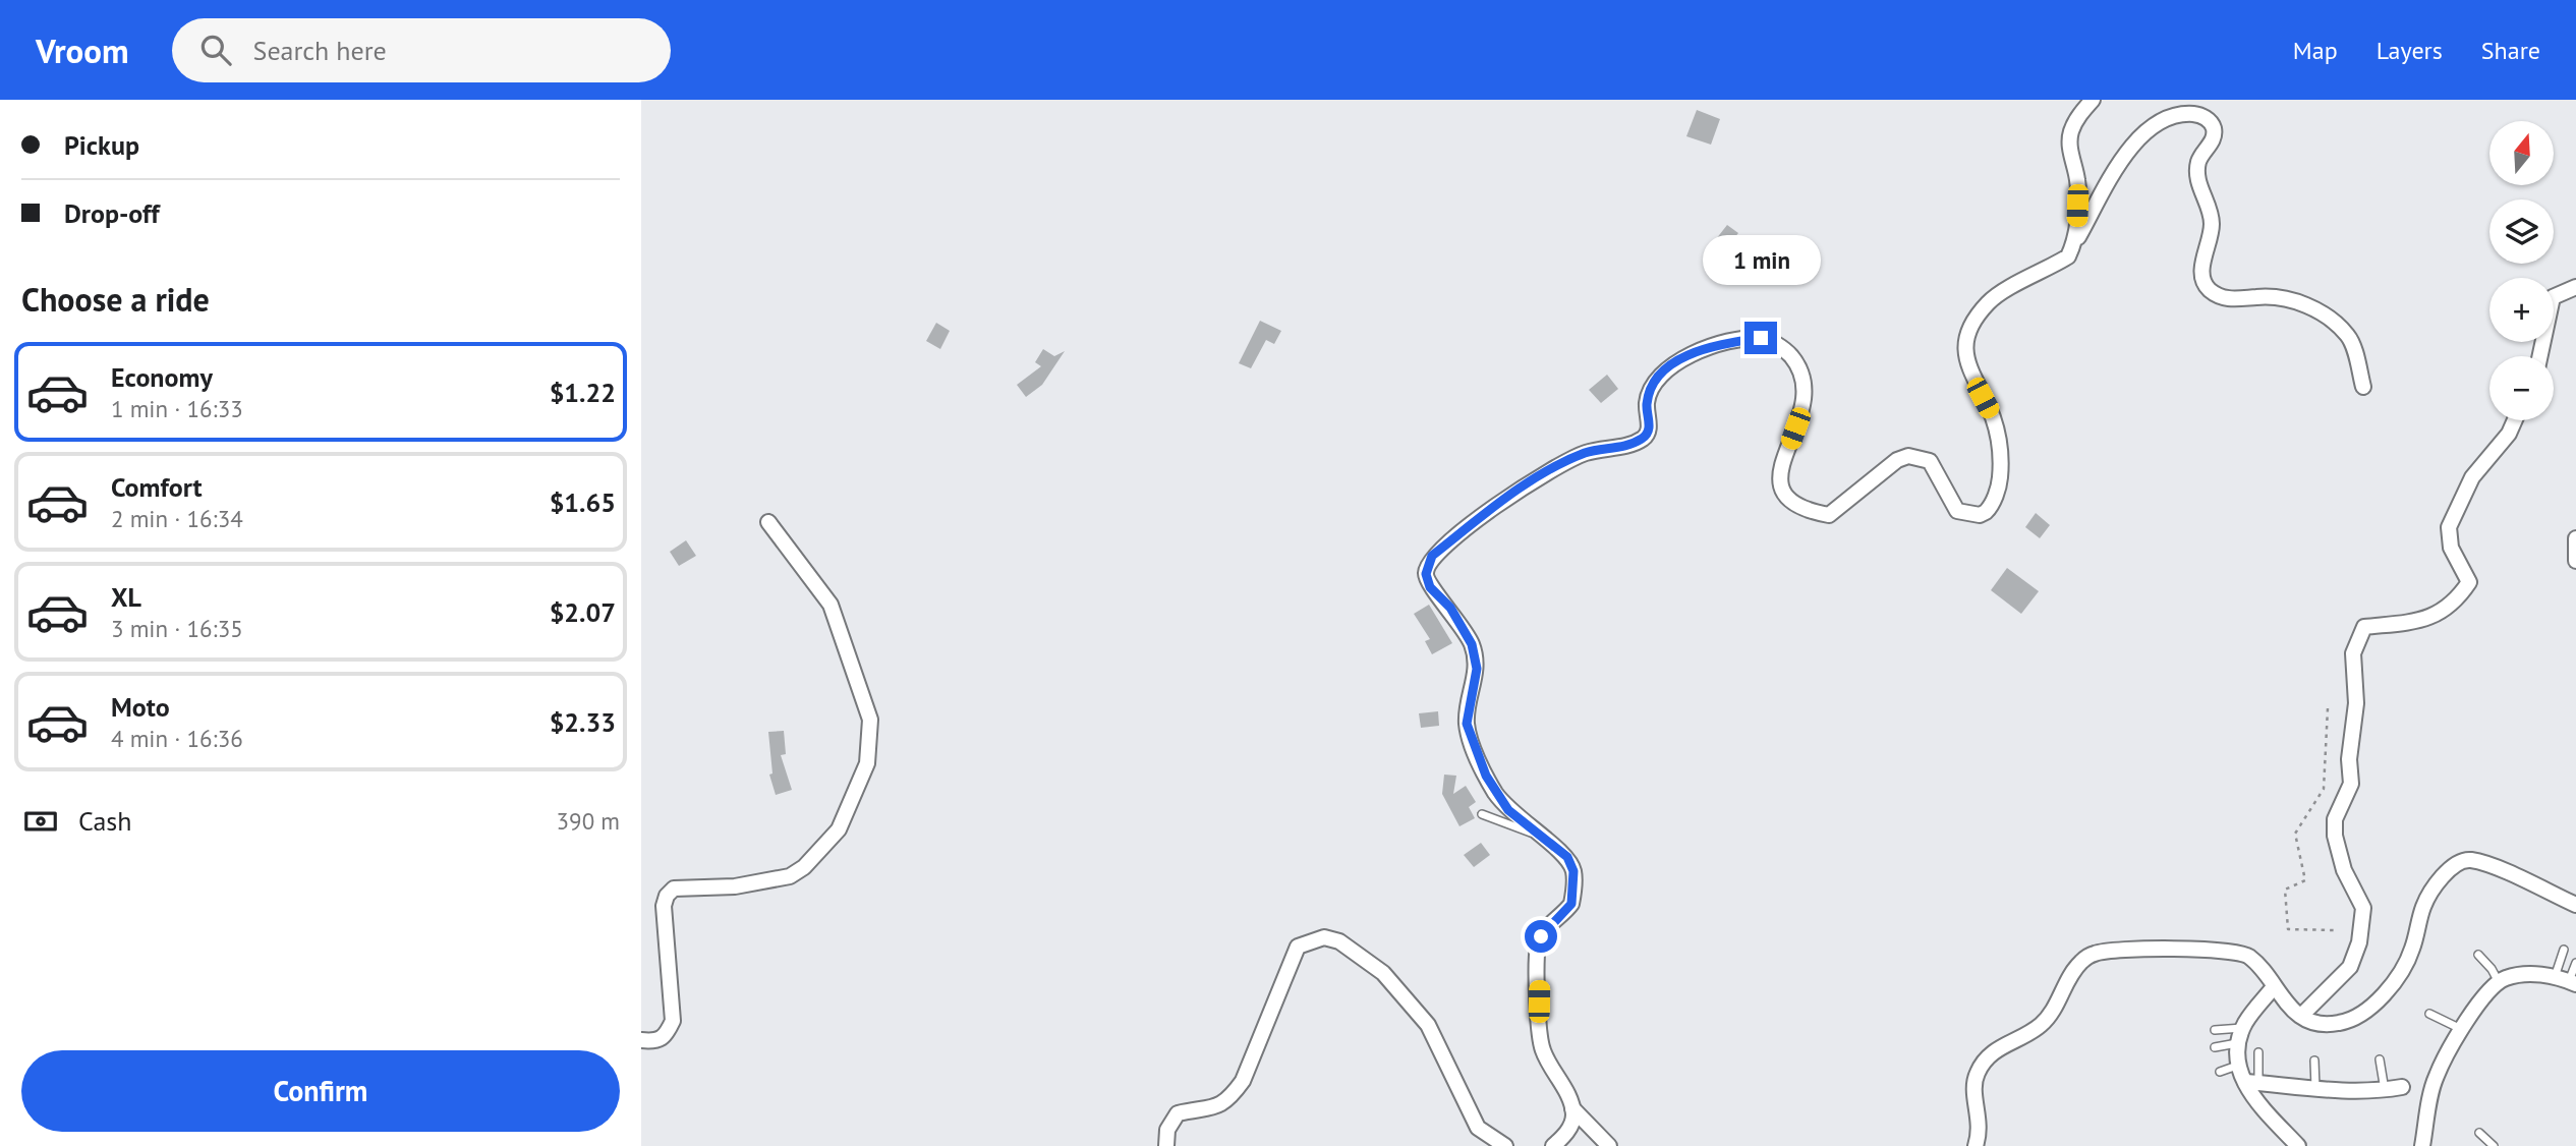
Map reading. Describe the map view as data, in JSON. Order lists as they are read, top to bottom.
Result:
{
  "north": "top",
  "page": {
    "header": "Vroom",
    "search": "Search here",
    "nav": ["Map", "Layers", "Share"],
    "banner": ["Pickup", "Drop-off"],
    "map_buttons": ["+", "−"],
    "bubble": "1 min",
    "heading": "Choose a ride",
    "list": [
      {
        "name": "Economy",
        "note": "1 min · 16:33",
        "value": "$1.22"
      },
      {
        "name": "Comfort",
        "note": "2 min · 16:34",
        "value": "$1.65"
      },
      {
        "name": "XL",
        "note": "3 min · 16:35",
        "value": "$2.07"
      },
      {
        "name": "Moto",
        "note": "4 min · 16:36",
        "value": "$2.33"
      }
    ],
    "pay": ["Cash", "390 m"],
    "buttons": "Confirm"
  }
}
